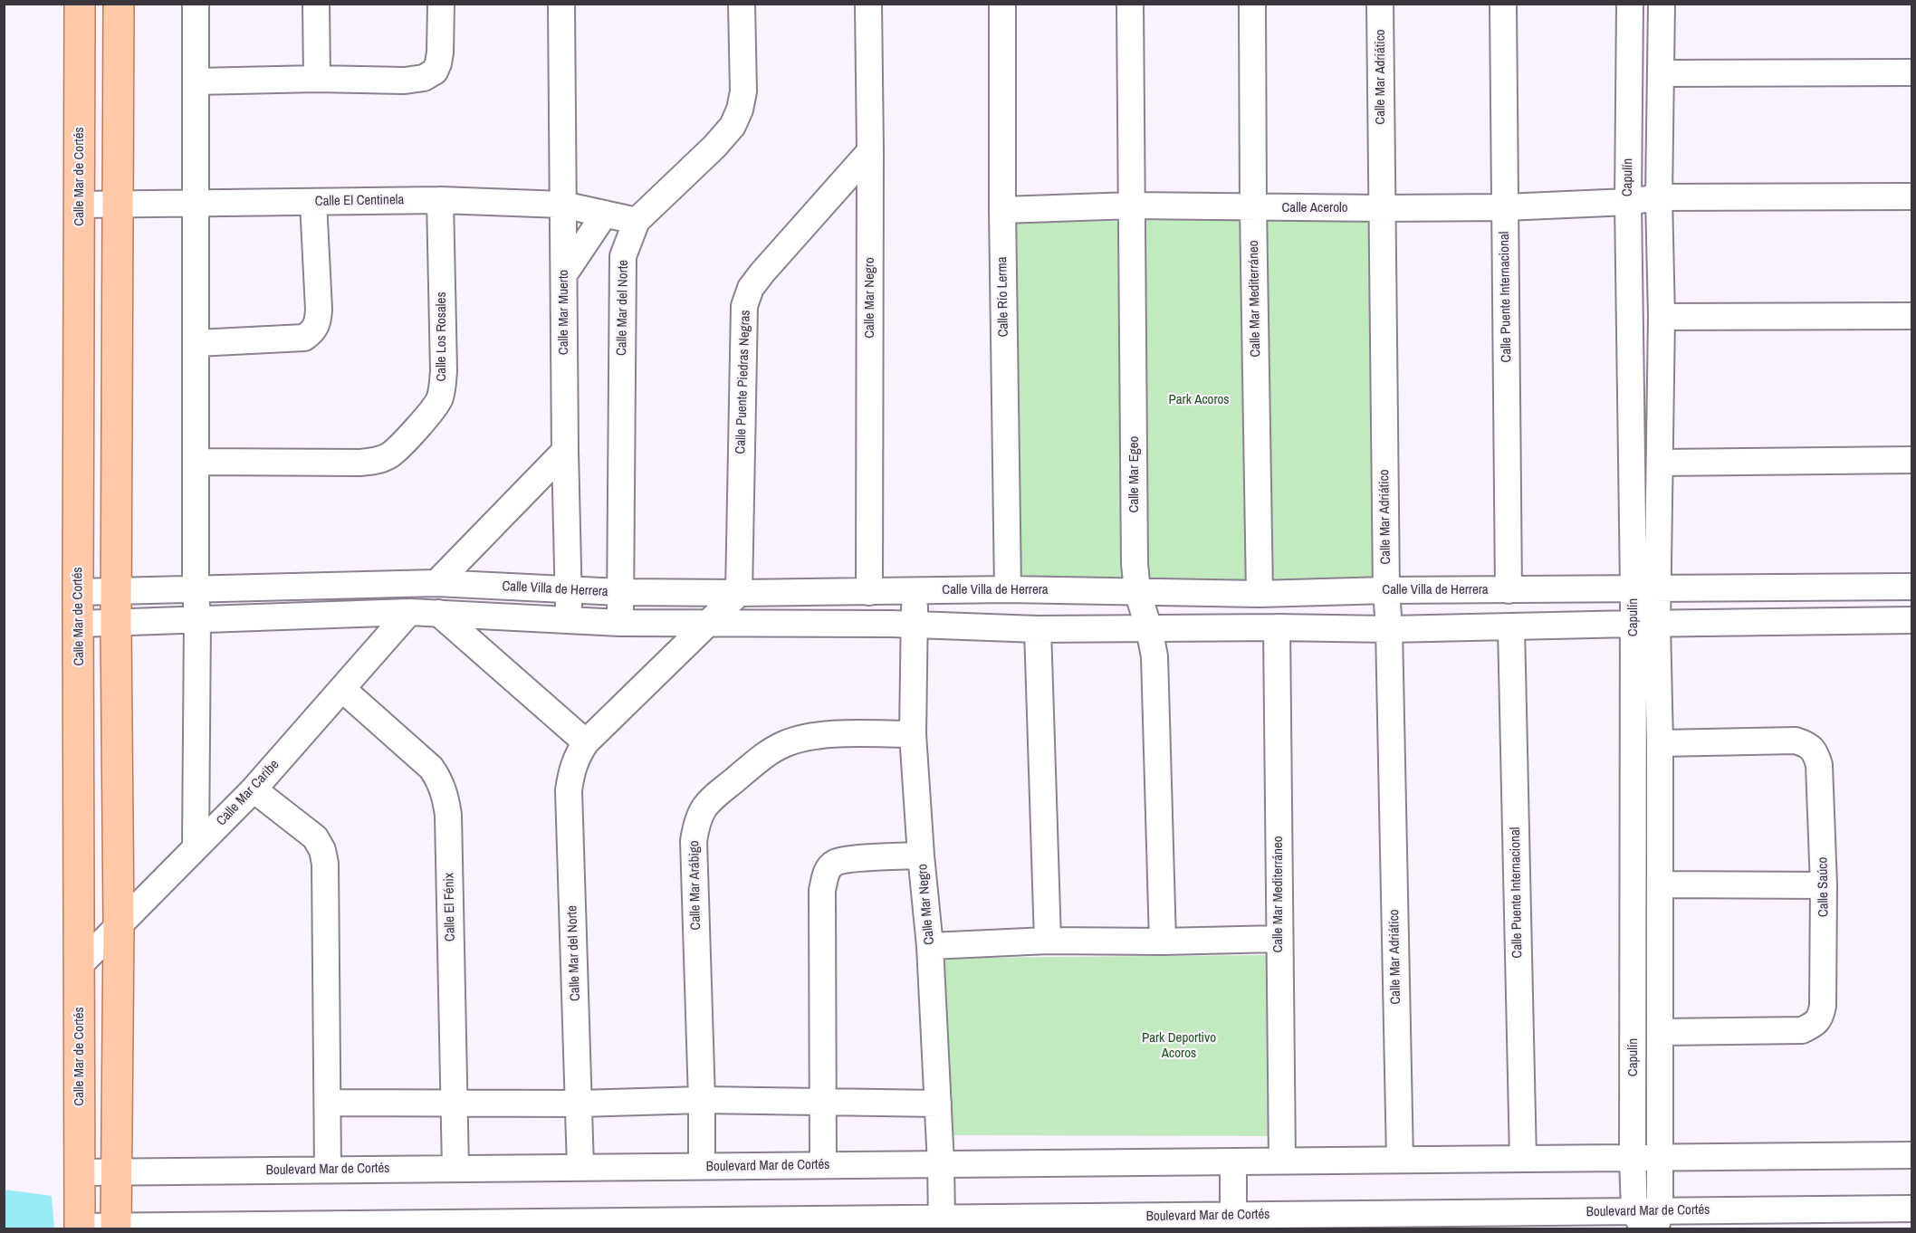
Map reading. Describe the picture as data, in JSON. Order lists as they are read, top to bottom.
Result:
{
  "streets": {
    "main road": ["Calle Mar de Cortés"],
    "street": [
      "Calle Mar Adriático",
      "Capulín",
      "Calle El Centinela",
      "Calle Acerolo",
      "Calle Río Lerma",
      "Calle Puente Internacional",
      "Calle Mar Negro",
      "Calle Mar Mediterráneo",
      "Calle Mar del Norte",
      "Calle Mar Muerto",
      "Calle Los Rosales",
      "Calle Puente Piedras Negras",
      "Calle Mar Egeo",
      "Calle Villa de Herrera",
      "Calle Mar Caribe",
      "Calle Mar Arábigo",
      "Calle Saúco",
      "Calle El Fénix",
      "Boulevard Mar de Cortés"
    ]
  },
  "crossings": [
    ["Calle Mar Adriático", "Calle Acerolo"],
    ["Calle Mar Adriático", "Calle Villa de Herrera"],
    ["Calle Mar Adriático", "Boulevard Mar de Cortés"],
    ["Calle Mar de Cortés", "Calle El Centinela"],
    ["Calle Mar de Cortés", "Calle Villa de Herrera"],
    ["Calle Mar de Cortés", "Calle Mar Caribe"],
    ["Calle Mar de Cortés", "Boulevard Mar de Cortés"],
    ["Capulín", "Calle Acerolo"],
    ["Capulín", "Calle Villa de Herrera"],
    ["Capulín", "Calle Saúco"],
    ["Capulín", "Boulevard Mar de Cortés"],
    ["Calle El Centinela", "Calle Mar del Norte"],
    ["Calle El Centinela", "Calle Mar Muerto"],
    ["Calle El Centinela", "Calle Los Rosales"],
    ["Calle Acerolo", "Calle Río Lerma"],
    ["Calle Acerolo", "Calle Puente Internacional"],
    ["Calle Acerolo", "Calle Mar Mediterráneo"],
    ["Calle Acerolo", "Calle Mar Egeo"],
    ["Calle Río Lerma", "Calle Villa de Herrera"],
    ["Calle Puente Internacional", "Calle Villa de Herrera"],
    ["Calle Puente Internacional", "Boulevard Mar de Cortés"],
    ["Calle Mar Negro", "Calle Puente Piedras Negras"],
    ["Calle Mar Negro", "Calle Villa de Herrera"],
    ["Calle Mar Negro", "Calle Mar Arábigo"],
    ["Calle Mar Negro", "Boulevard Mar de Cortés"],
    ["Calle Mar Mediterráneo", "Calle Villa de Herrera"],
    ["Calle Mar Mediterráneo", "Boulevard Mar de Cortés"],
    ["Calle Mar del Norte", "Calle Puente Piedras Negras"],
    ["Calle Mar del Norte", "Calle Villa de Herrera"],
    ["Calle Mar del Norte", "Boulevard Mar de Cortés"],
    ["Calle Mar Muerto", "Calle Villa de Herrera"],
    ["Calle Puente Piedras Negras", "Calle Villa de Herrera"],
    ["Calle Mar Egeo", "Calle Villa de Herrera"],
    ["Calle Mar Caribe", "Calle El Fénix"],
    ["Calle Mar Arábigo", "Boulevard Mar de Cortés"],
    ["Calle El Fénix", "Boulevard Mar de Cortés"]
  ],
  "parks": ["Park Acoros", "Park Deportivo Acoros"]
}
